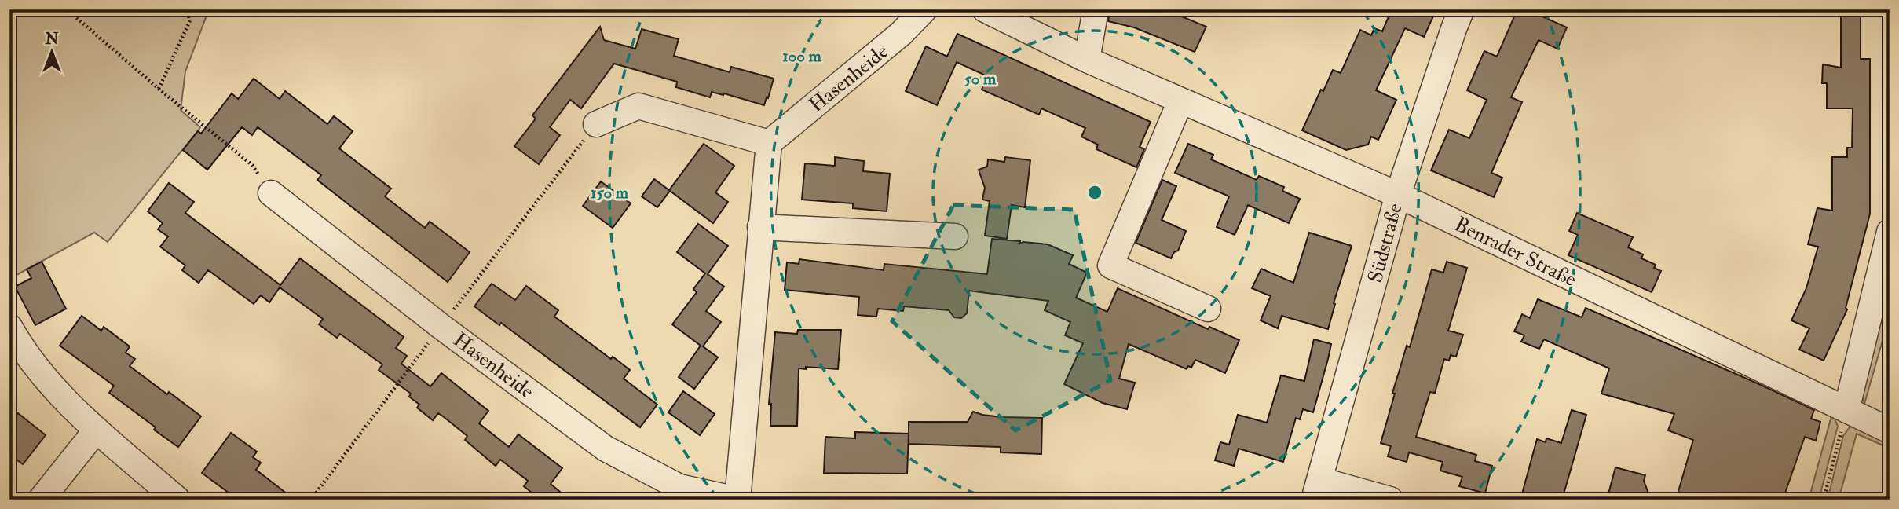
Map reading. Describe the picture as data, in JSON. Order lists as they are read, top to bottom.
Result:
{
  "streets": {
    "street": ["Hasenheide", "Südstraße", "Benrader Straße"]
  },
  "crossings": [
    ["Südstraße", "Benrader Straße"]
  ],
  "north": "top",
  "rings": ["100 m", "50 m", "150 m"]
}
